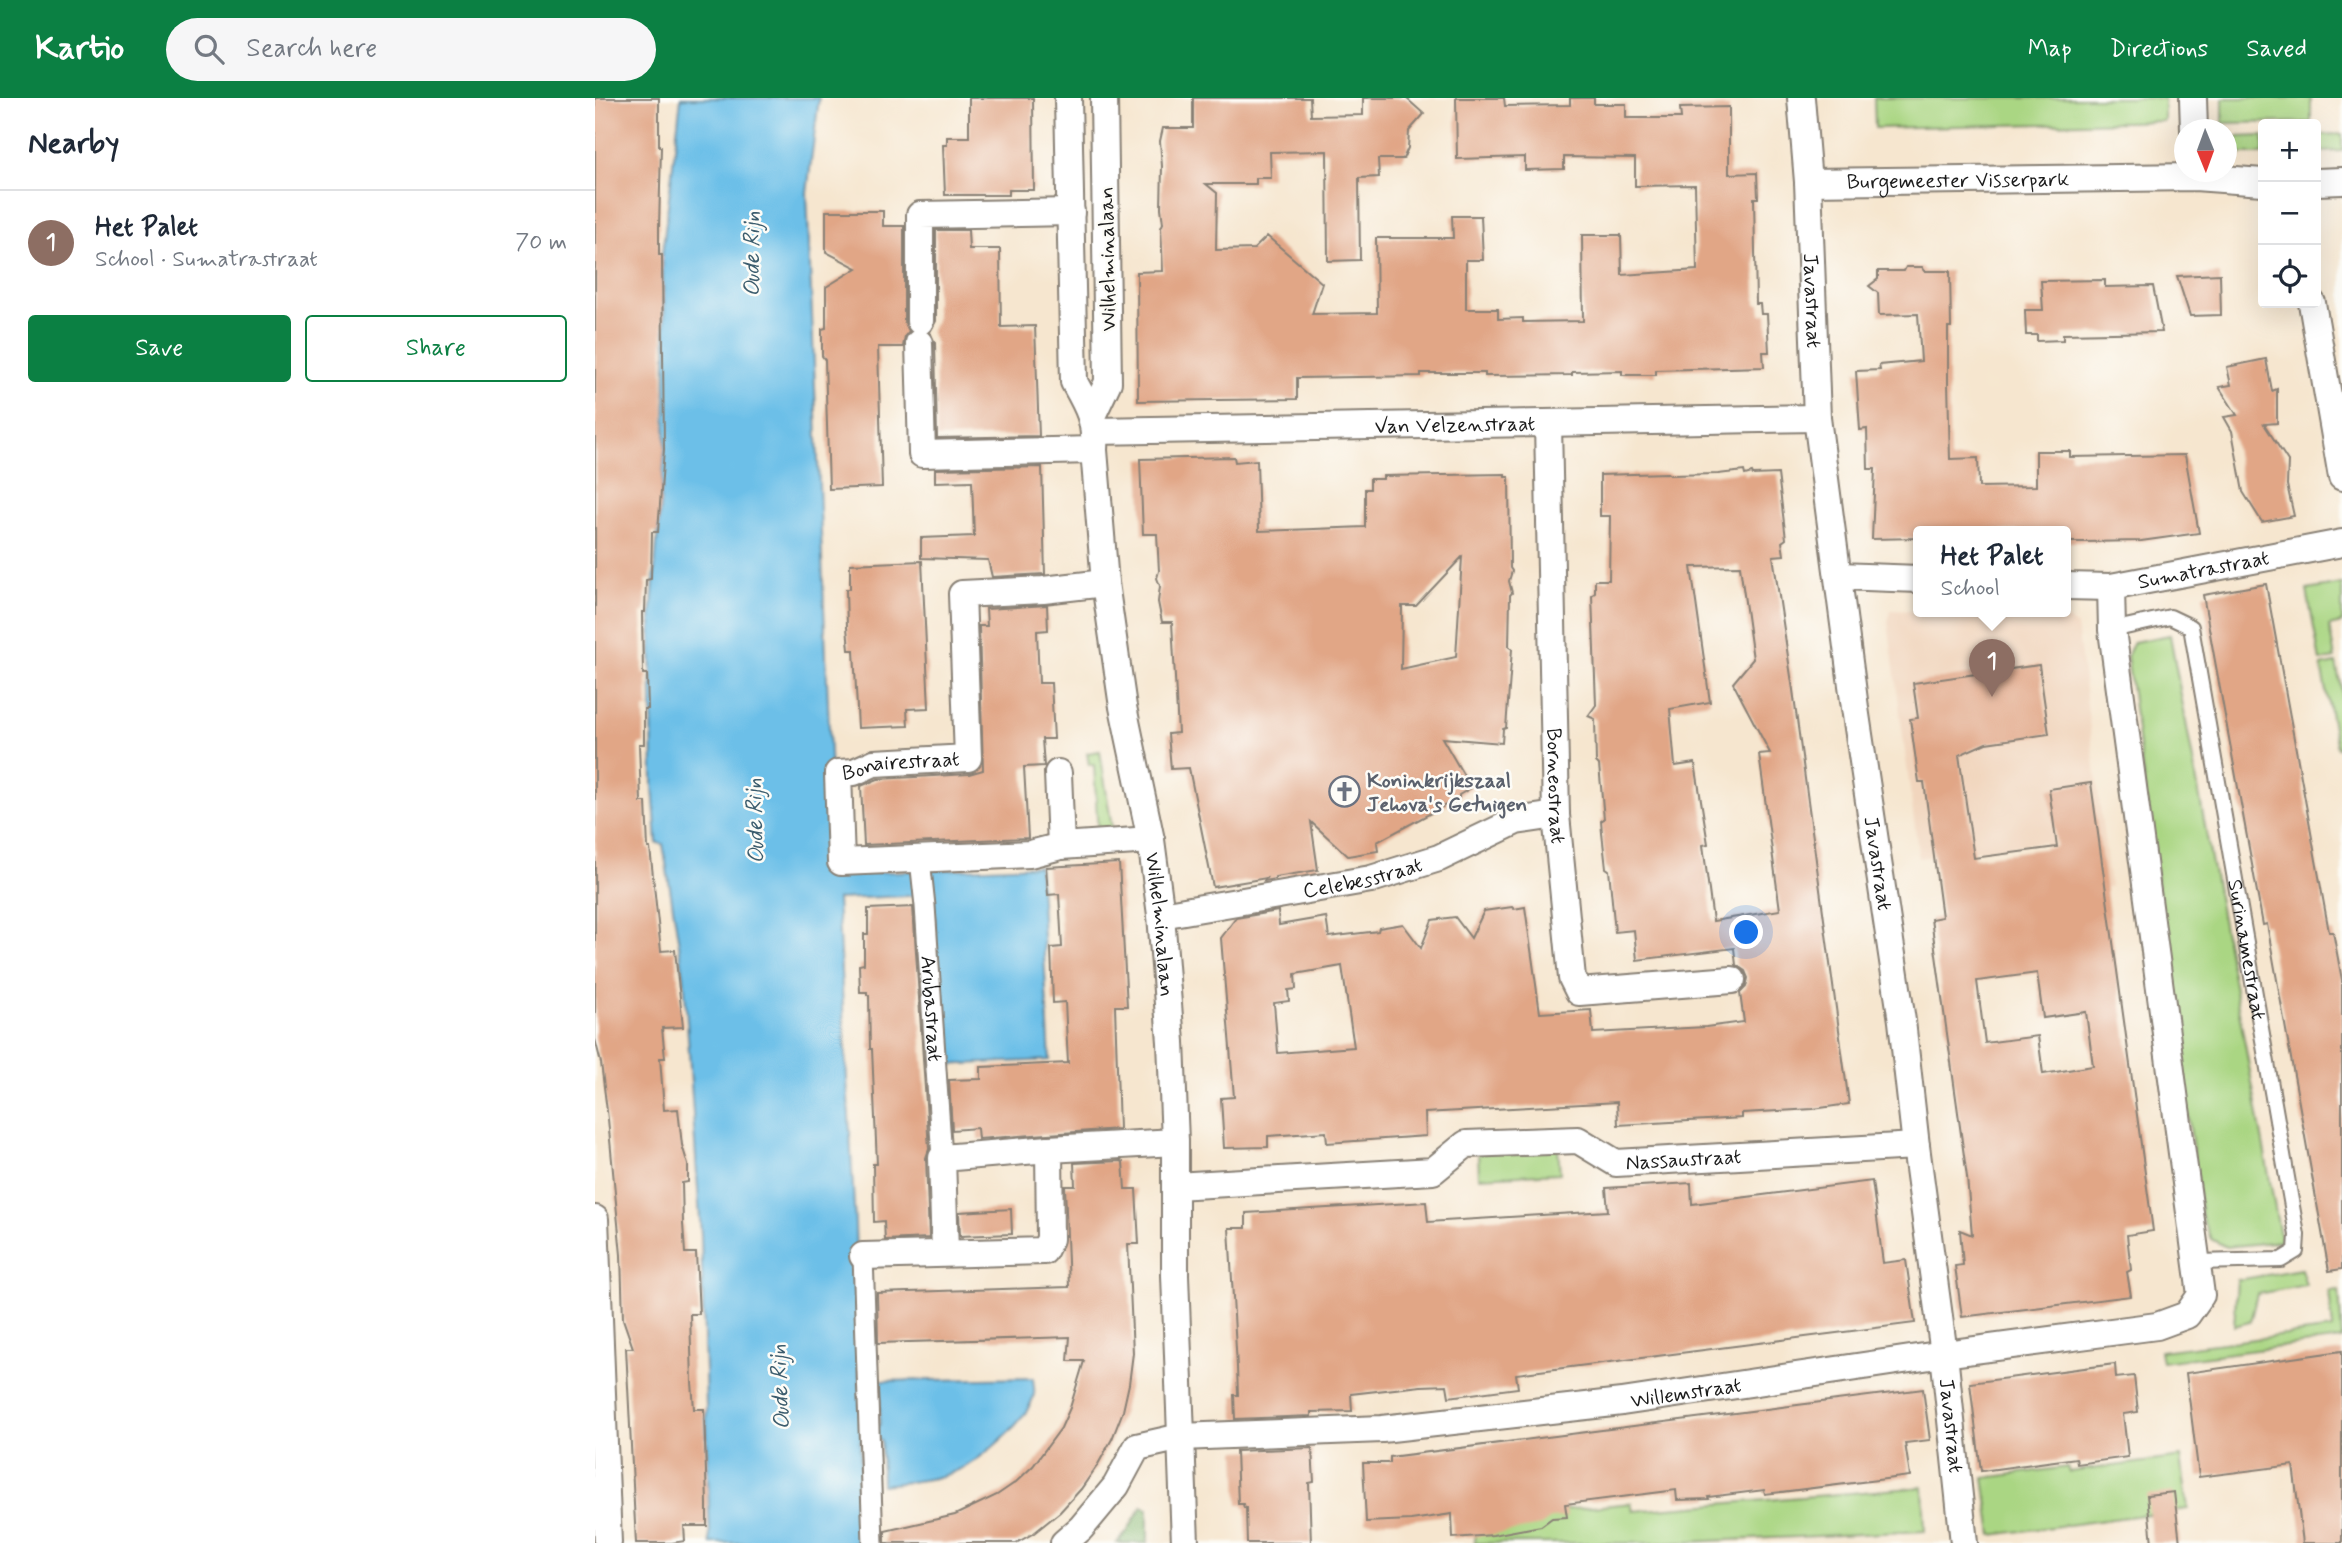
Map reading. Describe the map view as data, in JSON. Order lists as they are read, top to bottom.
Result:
{
  "streets": {
    "street": [
      "Burgemeester Visserpark",
      "Wilhelminalaan",
      "Javastraat",
      "Van Velzenstraat",
      "Sumatrastraat",
      "Bonairestraat",
      "Borneostraat",
      "Celebesstraat",
      "Arubastraat",
      "Nassaustraat",
      "Willemstraat"
    ],
    "lane": ["Surinamestraat"]
  },
  "crossings": [
    ["Burgemeester Visserpark", "Javastraat"],
    ["Wilhelminalaan", "Van Velzenstraat"],
    ["Wilhelminalaan", "Bonairestraat"],
    ["Wilhelminalaan", "Celebesstraat"],
    ["Wilhelminalaan", "Nassaustraat"],
    ["Wilhelminalaan", "Willemstraat"],
    ["Javastraat", "Van Velzenstraat"],
    ["Javastraat", "Nassaustraat"],
    ["Javastraat", "Willemstraat"],
    ["Van Velzenstraat", "Borneostraat"],
    ["Bonairestraat", "Arubastraat"],
    ["Borneostraat", "Celebesstraat"],
    ["Surinamestraat", "Willemstraat"]
  ],
  "water": ["Oude Rijn"],
  "places": {
    "church": ["Koninkrijkszaal Jehova's Getuigen"]
  },
  "north": "bottom",
  "page": {
    "header": "Kartio",
    "search": "Search here",
    "nav": ["Map", "Directions", "Saved"],
    "heading": "Nearby",
    "map_buttons": ["+", "−"],
    "list": [
      {
        "mark": "1",
        "name": "Het Palet",
        "note": "School · Sumatrastraat",
        "value": "70 m"
      }
    ],
    "buttons": ["Save", "Share"],
    "popup": ["Het Palet", "School"],
    "pins": "1"
  }
}
